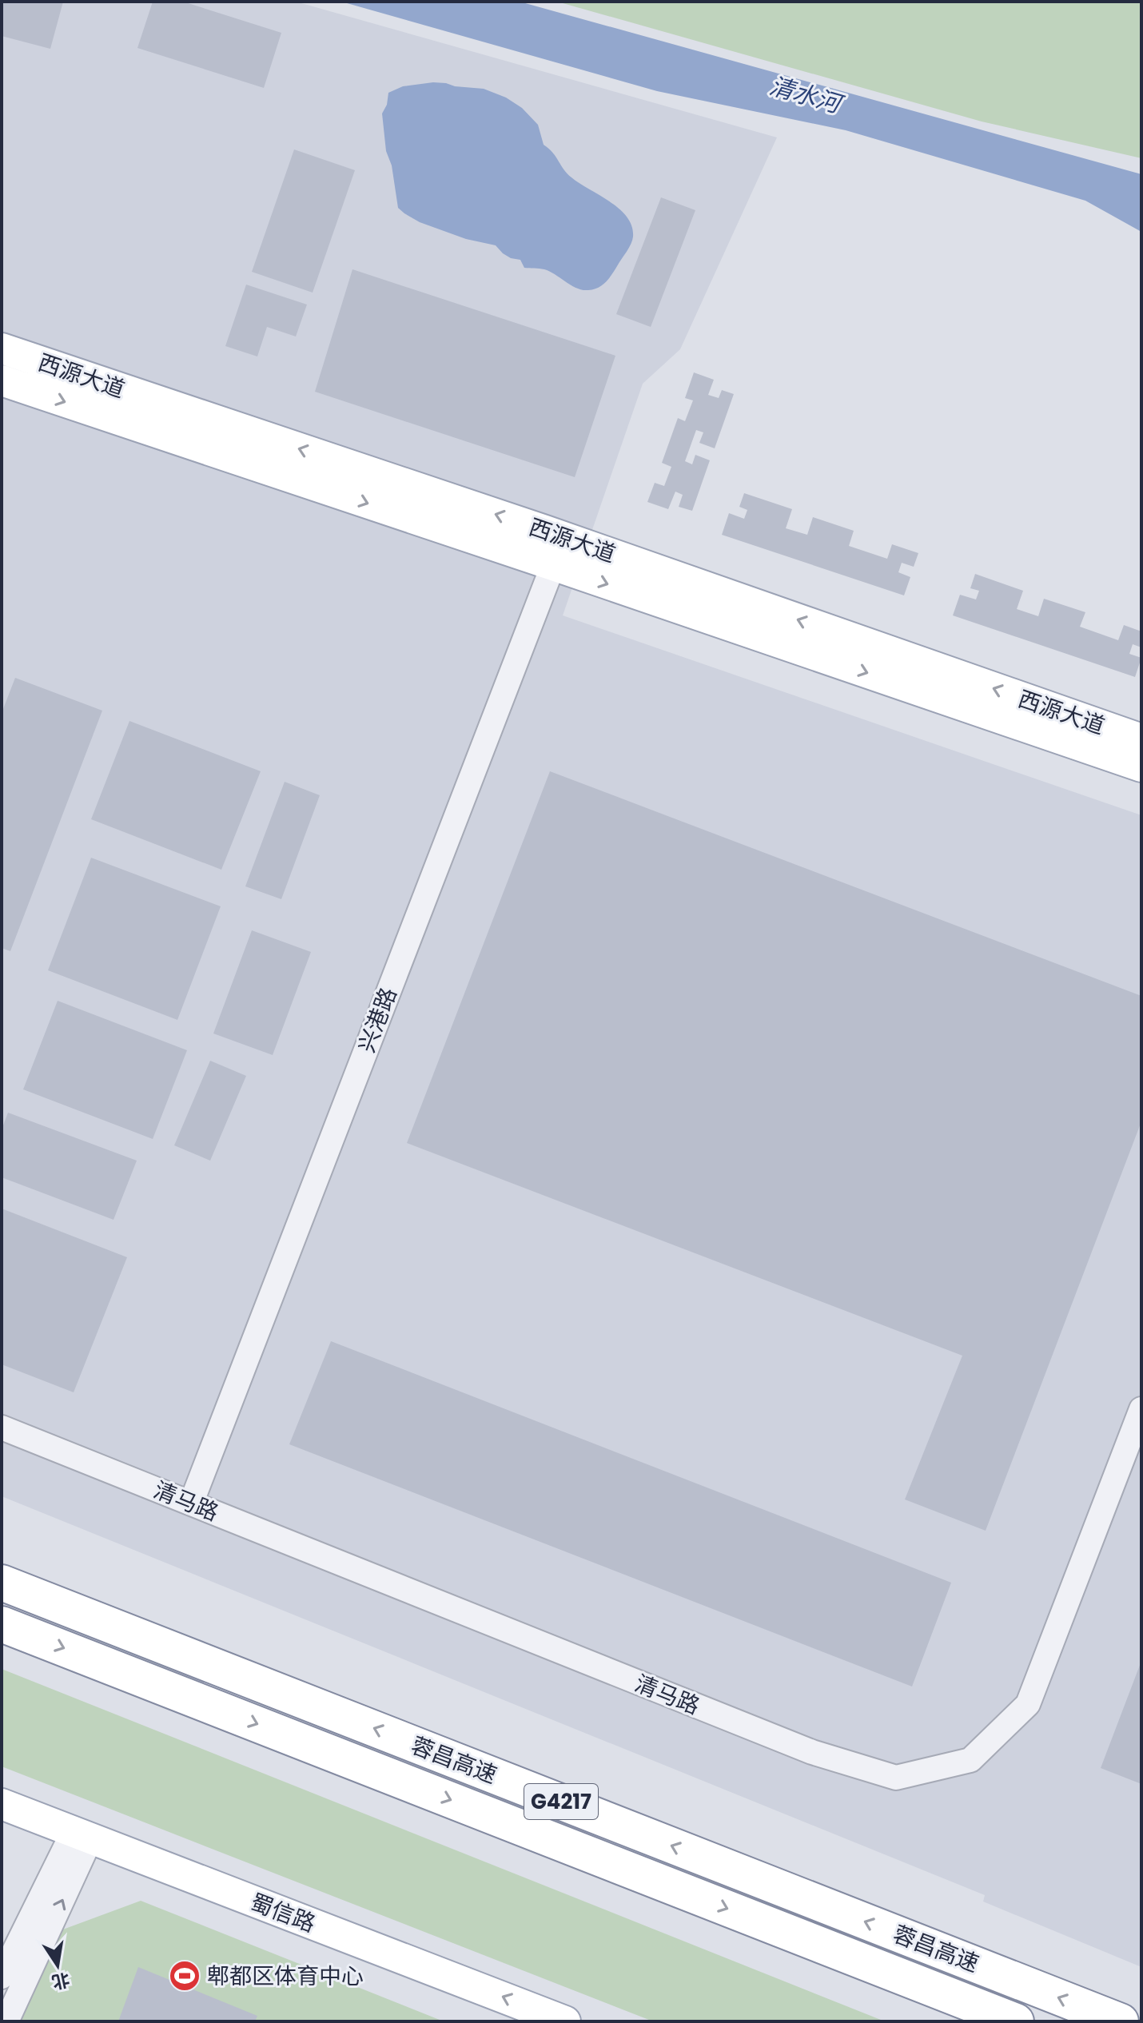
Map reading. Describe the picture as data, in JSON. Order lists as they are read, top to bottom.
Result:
{
  "streets": {
    "highway": ["蓉昌高速", "G4217"],
    "main road": ["西源大道", "蜀信路"],
    "street": ["兴港路", "清马路"]
  },
  "crossings": [
    ["西源大道", "兴港路"],
    ["兴港路", "清马路"]
  ],
  "water": ["清水河"],
  "places": {
    "sports": ["郫都区体育中心"]
  },
  "north": "bottom"
}
